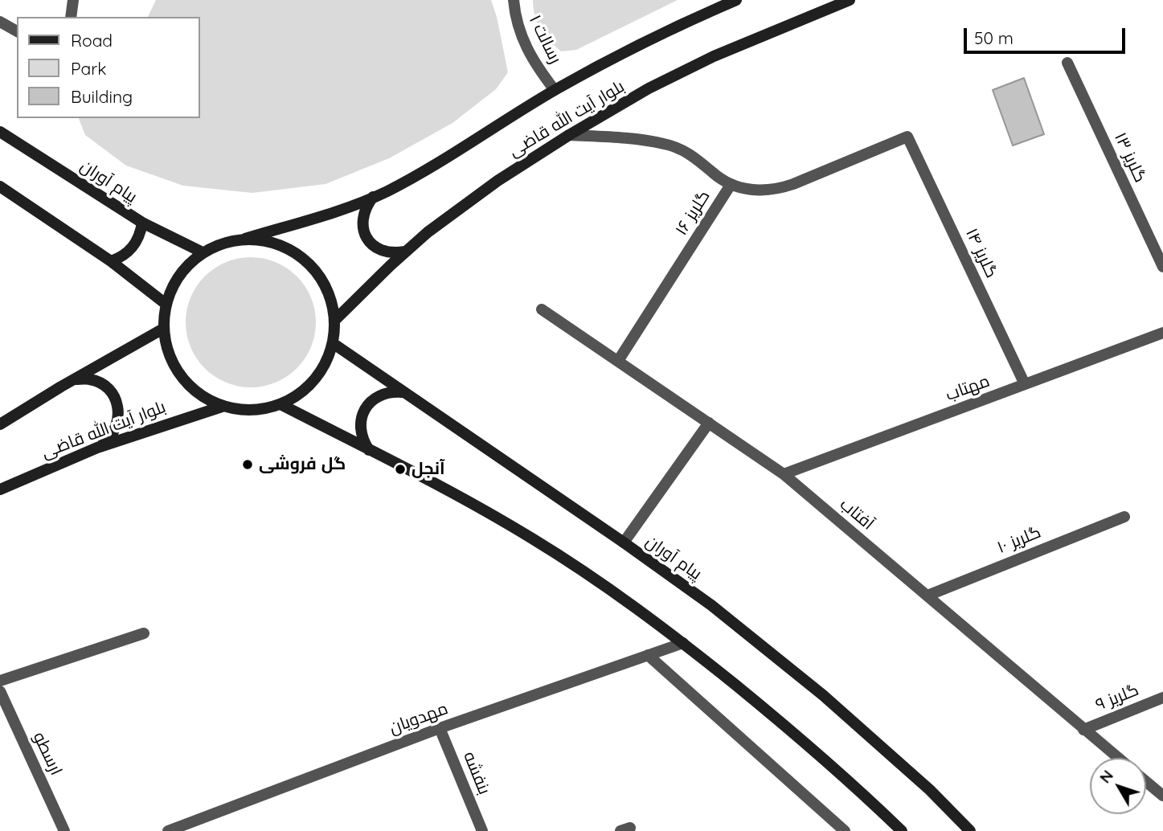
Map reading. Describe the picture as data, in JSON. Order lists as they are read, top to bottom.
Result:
{
  "streets": {
    "main road": ["بلوار آیت ‌الله قاضی", "پیام آوران"],
    "street": [
      "رسالت ۱",
      "گلریز ۱۳",
      "گلریز ۱۶",
      "گلریز ۱۴",
      "مهتاب",
      "آفتاب",
      "گلریز ۱۰",
      "گلریز ۹",
      "مهدویان",
      "ارسطو",
      "بنفشه"
    ]
  },
  "crossings": [
    ["رسالت ۱", "بلوار آیت ‌الله قاضی"],
    ["بلوار آیت ‌الله قاضی", "پیام آوران"],
    ["گلریز ۱۶", "گلریز ۱۴"],
    ["گلریز ۱۶", "آفتاب"],
    ["گلریز ۱۴", "مهتاب"],
    ["مهتاب", "آفتاب"],
    ["آفتاب", "گلریز ۱۰"],
    ["آفتاب", "گلریز ۹"],
    ["مهدویان", "بنفشه"]
  ],
  "places": ["گل فروشی", "آنجل"],
  "legend": ["Road", "Park", "Building"],
  "scale_bar": "50 m",
  "north": "top left"
}
